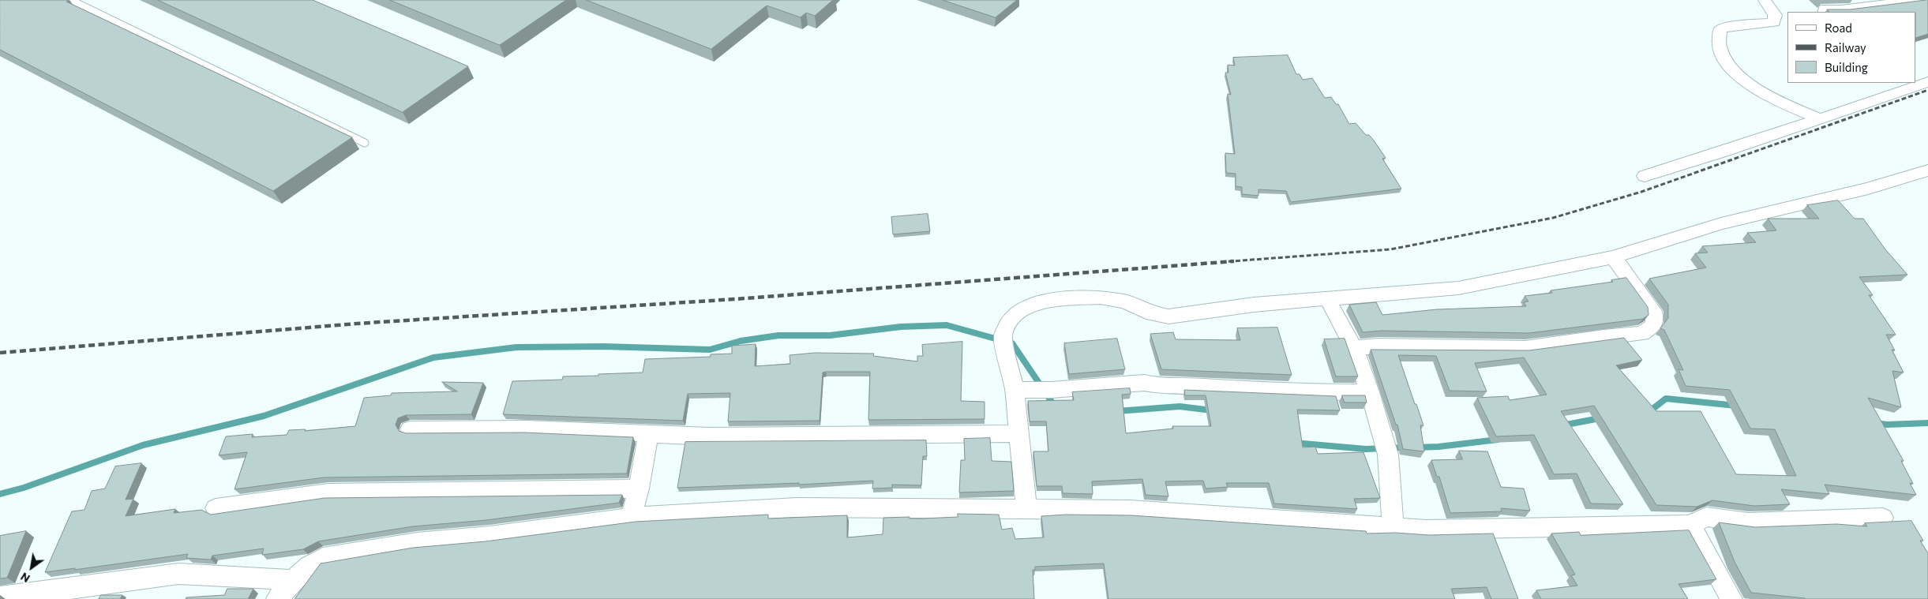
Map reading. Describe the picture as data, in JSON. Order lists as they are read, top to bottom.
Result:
{
  "legend": ["Road", "Railway", "Building"],
  "north": "bottom left"
}
